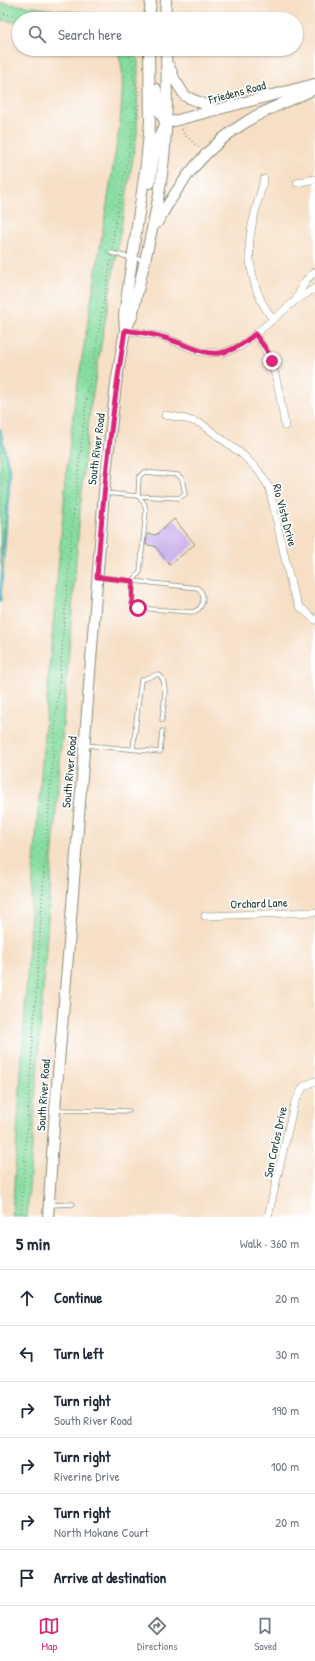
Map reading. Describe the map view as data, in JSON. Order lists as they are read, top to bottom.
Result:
{
  "streets": {
    "main road": ["Friedens Road", "South River Road"],
    "street": ["Rio Vista Drive", "Orchard Lane", "San Carlos Drive"]
  },
  "crossings": [
    ["Friedens Road", "South River Road"]
  ],
  "page": {
    "search": "Search here",
    "heading": ["5 min", "Walk · 360 m"],
    "list": [
      ["Continue", "20 m"],
      ["Turn left", "30 m"],
      ["Turn right", "South River Road", "190 m"],
      ["Turn right", "Riverine Drive", "100 m"],
      ["Turn right", "North Mokane Court", "20 m"],
      "Arrive at destination"
    ],
    "nav": ["Map", "Directions", "Saved"]
  }
}
